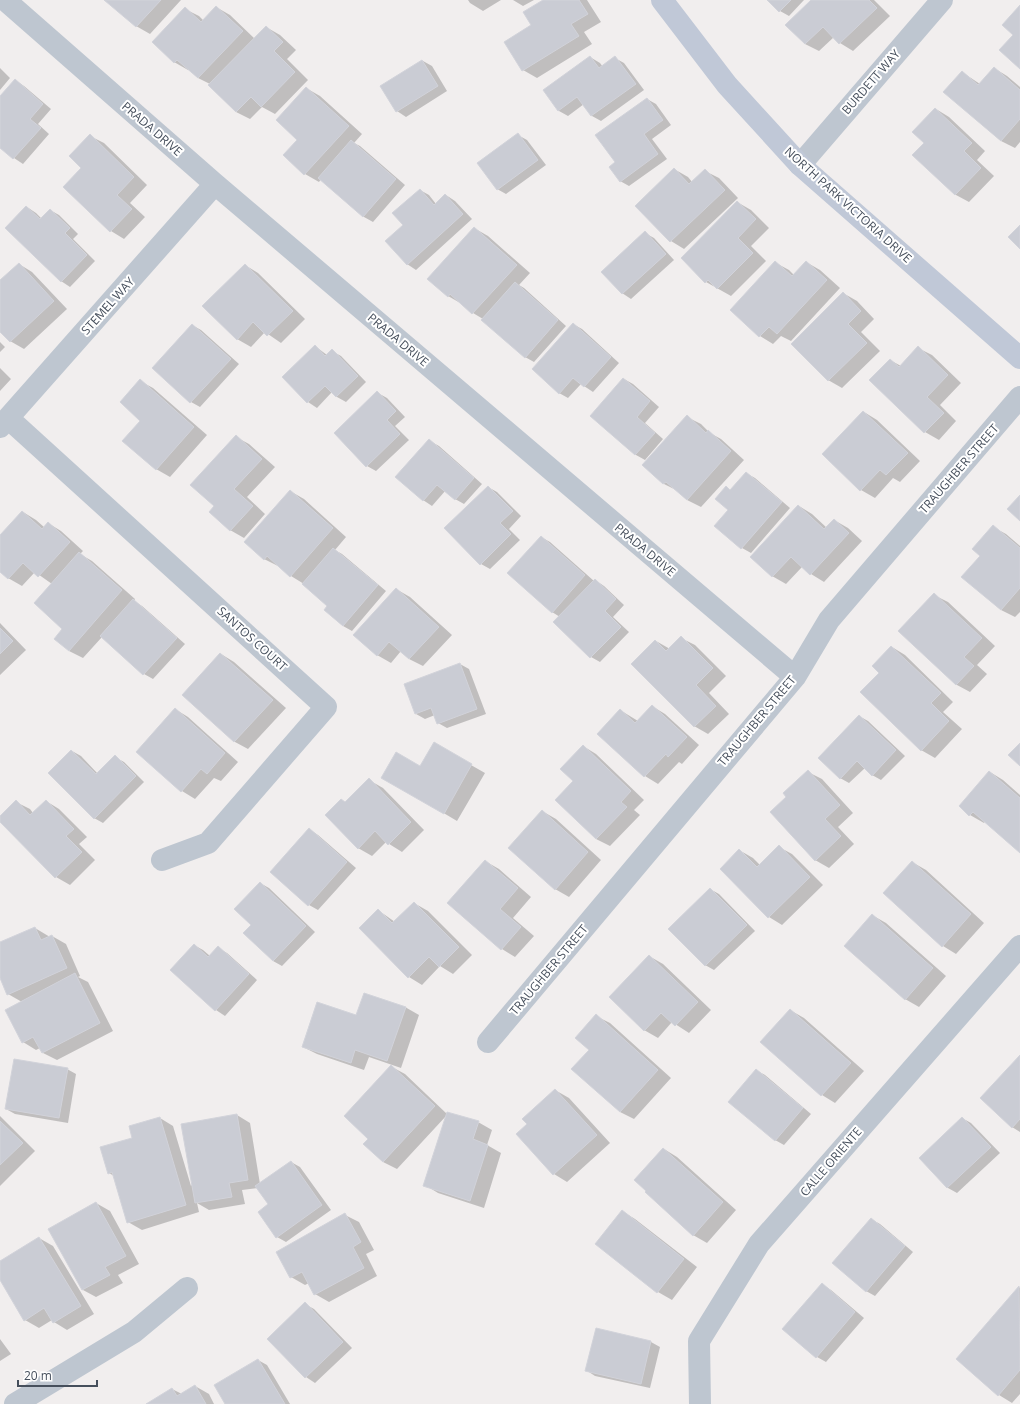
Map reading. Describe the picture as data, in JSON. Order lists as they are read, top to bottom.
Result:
{
  "streets": {
    "main road": ["NORTH PARK VICTORIA DRIVE"],
    "street": [
      "BURDETT WAY",
      "PRADA DRIVE",
      "STEMEL WAY",
      "TRAUGHBER STREET",
      "SANTOS COURT",
      "CALLE ORIENTE"
    ]
  },
  "crossings": [
    ["BURDETT WAY", "NORTH PARK VICTORIA DRIVE"],
    ["PRADA DRIVE", "STEMEL WAY"],
    ["PRADA DRIVE", "TRAUGHBER STREET"],
    ["STEMEL WAY", "SANTOS COURT"]
  ],
  "scale_bar": "20 m"
}
